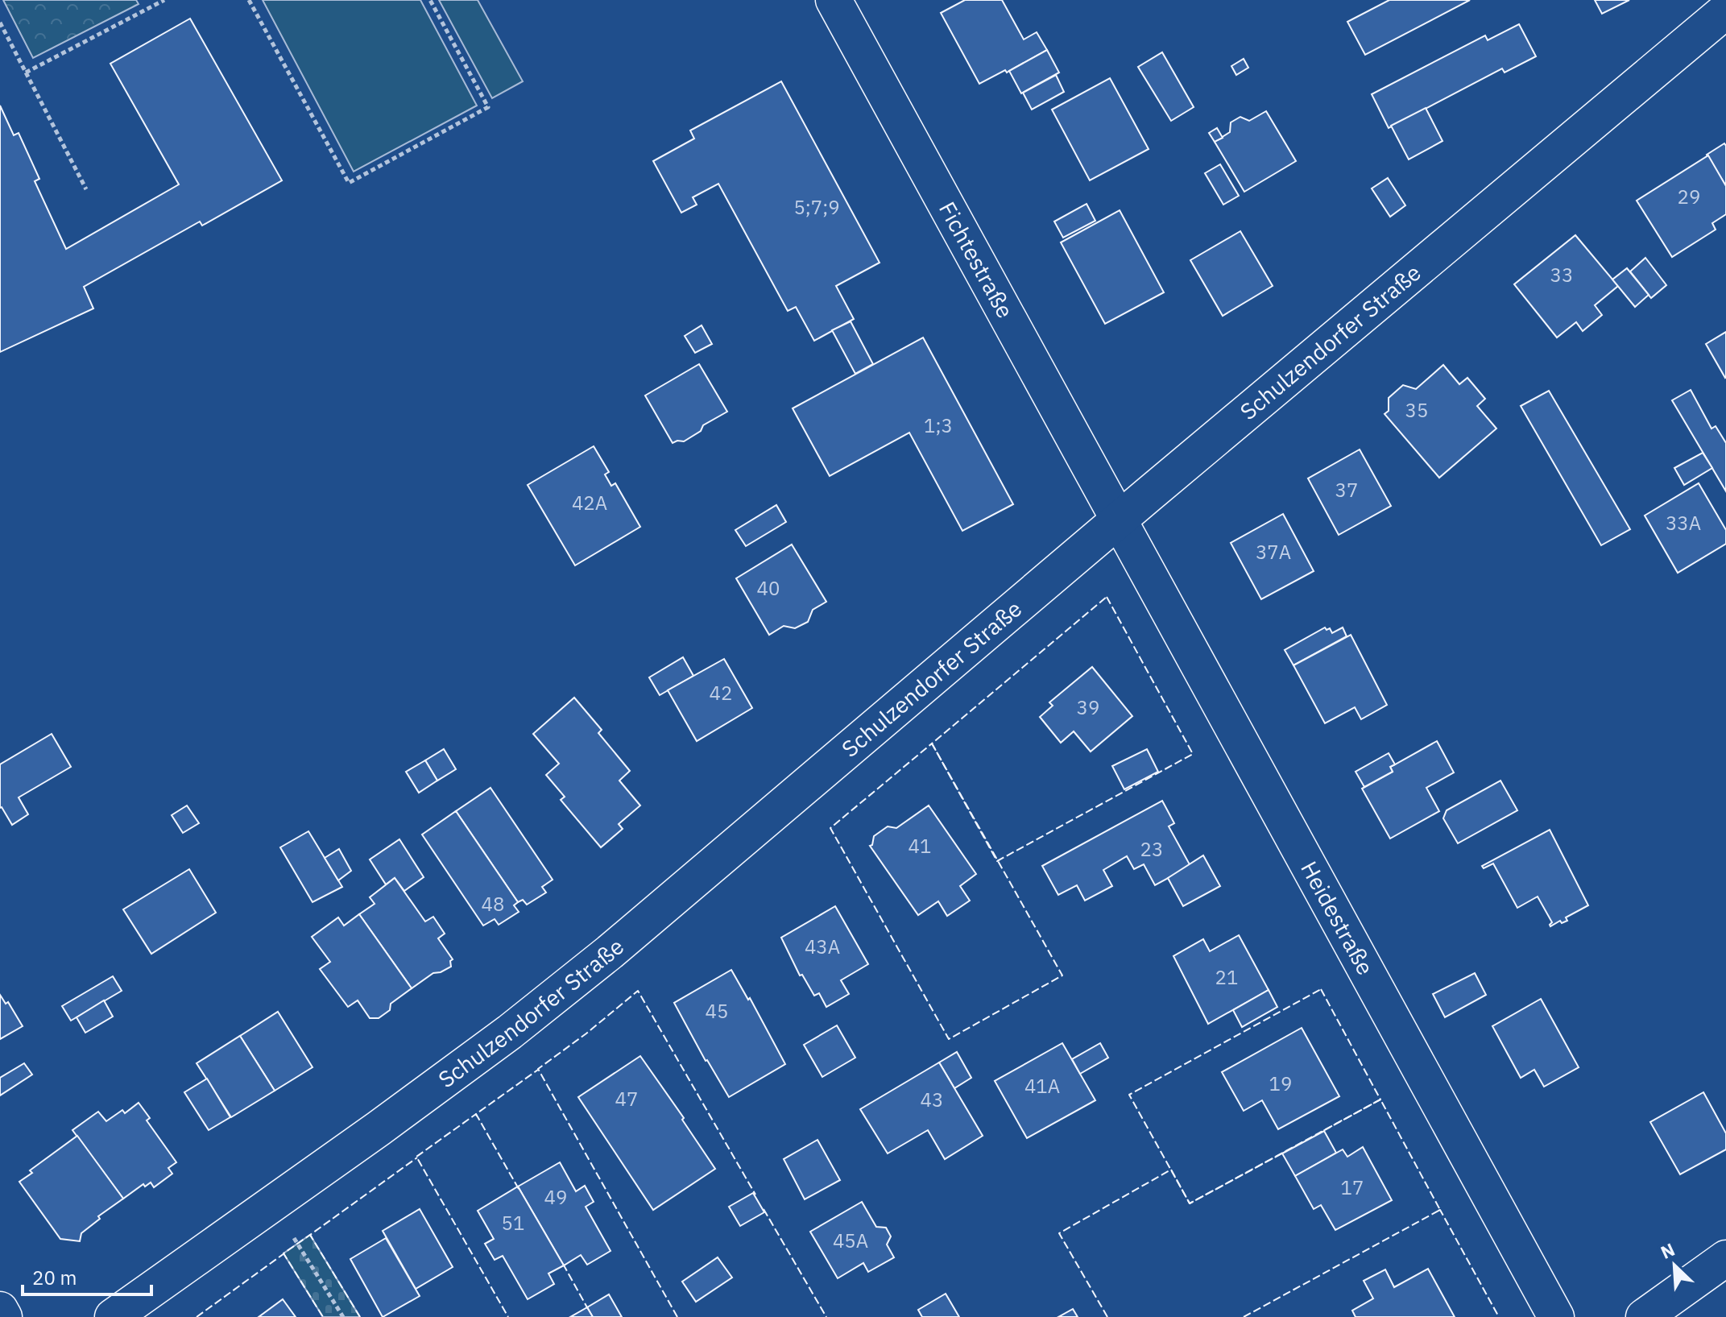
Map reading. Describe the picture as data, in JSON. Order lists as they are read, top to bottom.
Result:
{
  "streets": {
    "street": ["Fichtestraße", "Schulzendorfer Straße", "Heidestraße"]
  },
  "crossings": [
    ["Fichtestraße", "Schulzendorfer Straße"],
    ["Fichtestraße", "Heidestraße"],
    ["Schulzendorfer Straße", "Heidestraße"]
  ],
  "house_numbers": [
    "29",
    "5;7;9",
    "33",
    "35",
    "1;3",
    "37",
    "42A",
    "33A",
    "37A",
    "40",
    "42",
    "39",
    "41",
    "23",
    "48",
    "43A",
    "21",
    "45",
    "19",
    "41A",
    "47",
    "43",
    "17",
    "49",
    "51",
    "45A"
  ],
  "scale_bar": "20 m",
  "north": "top left"
}
